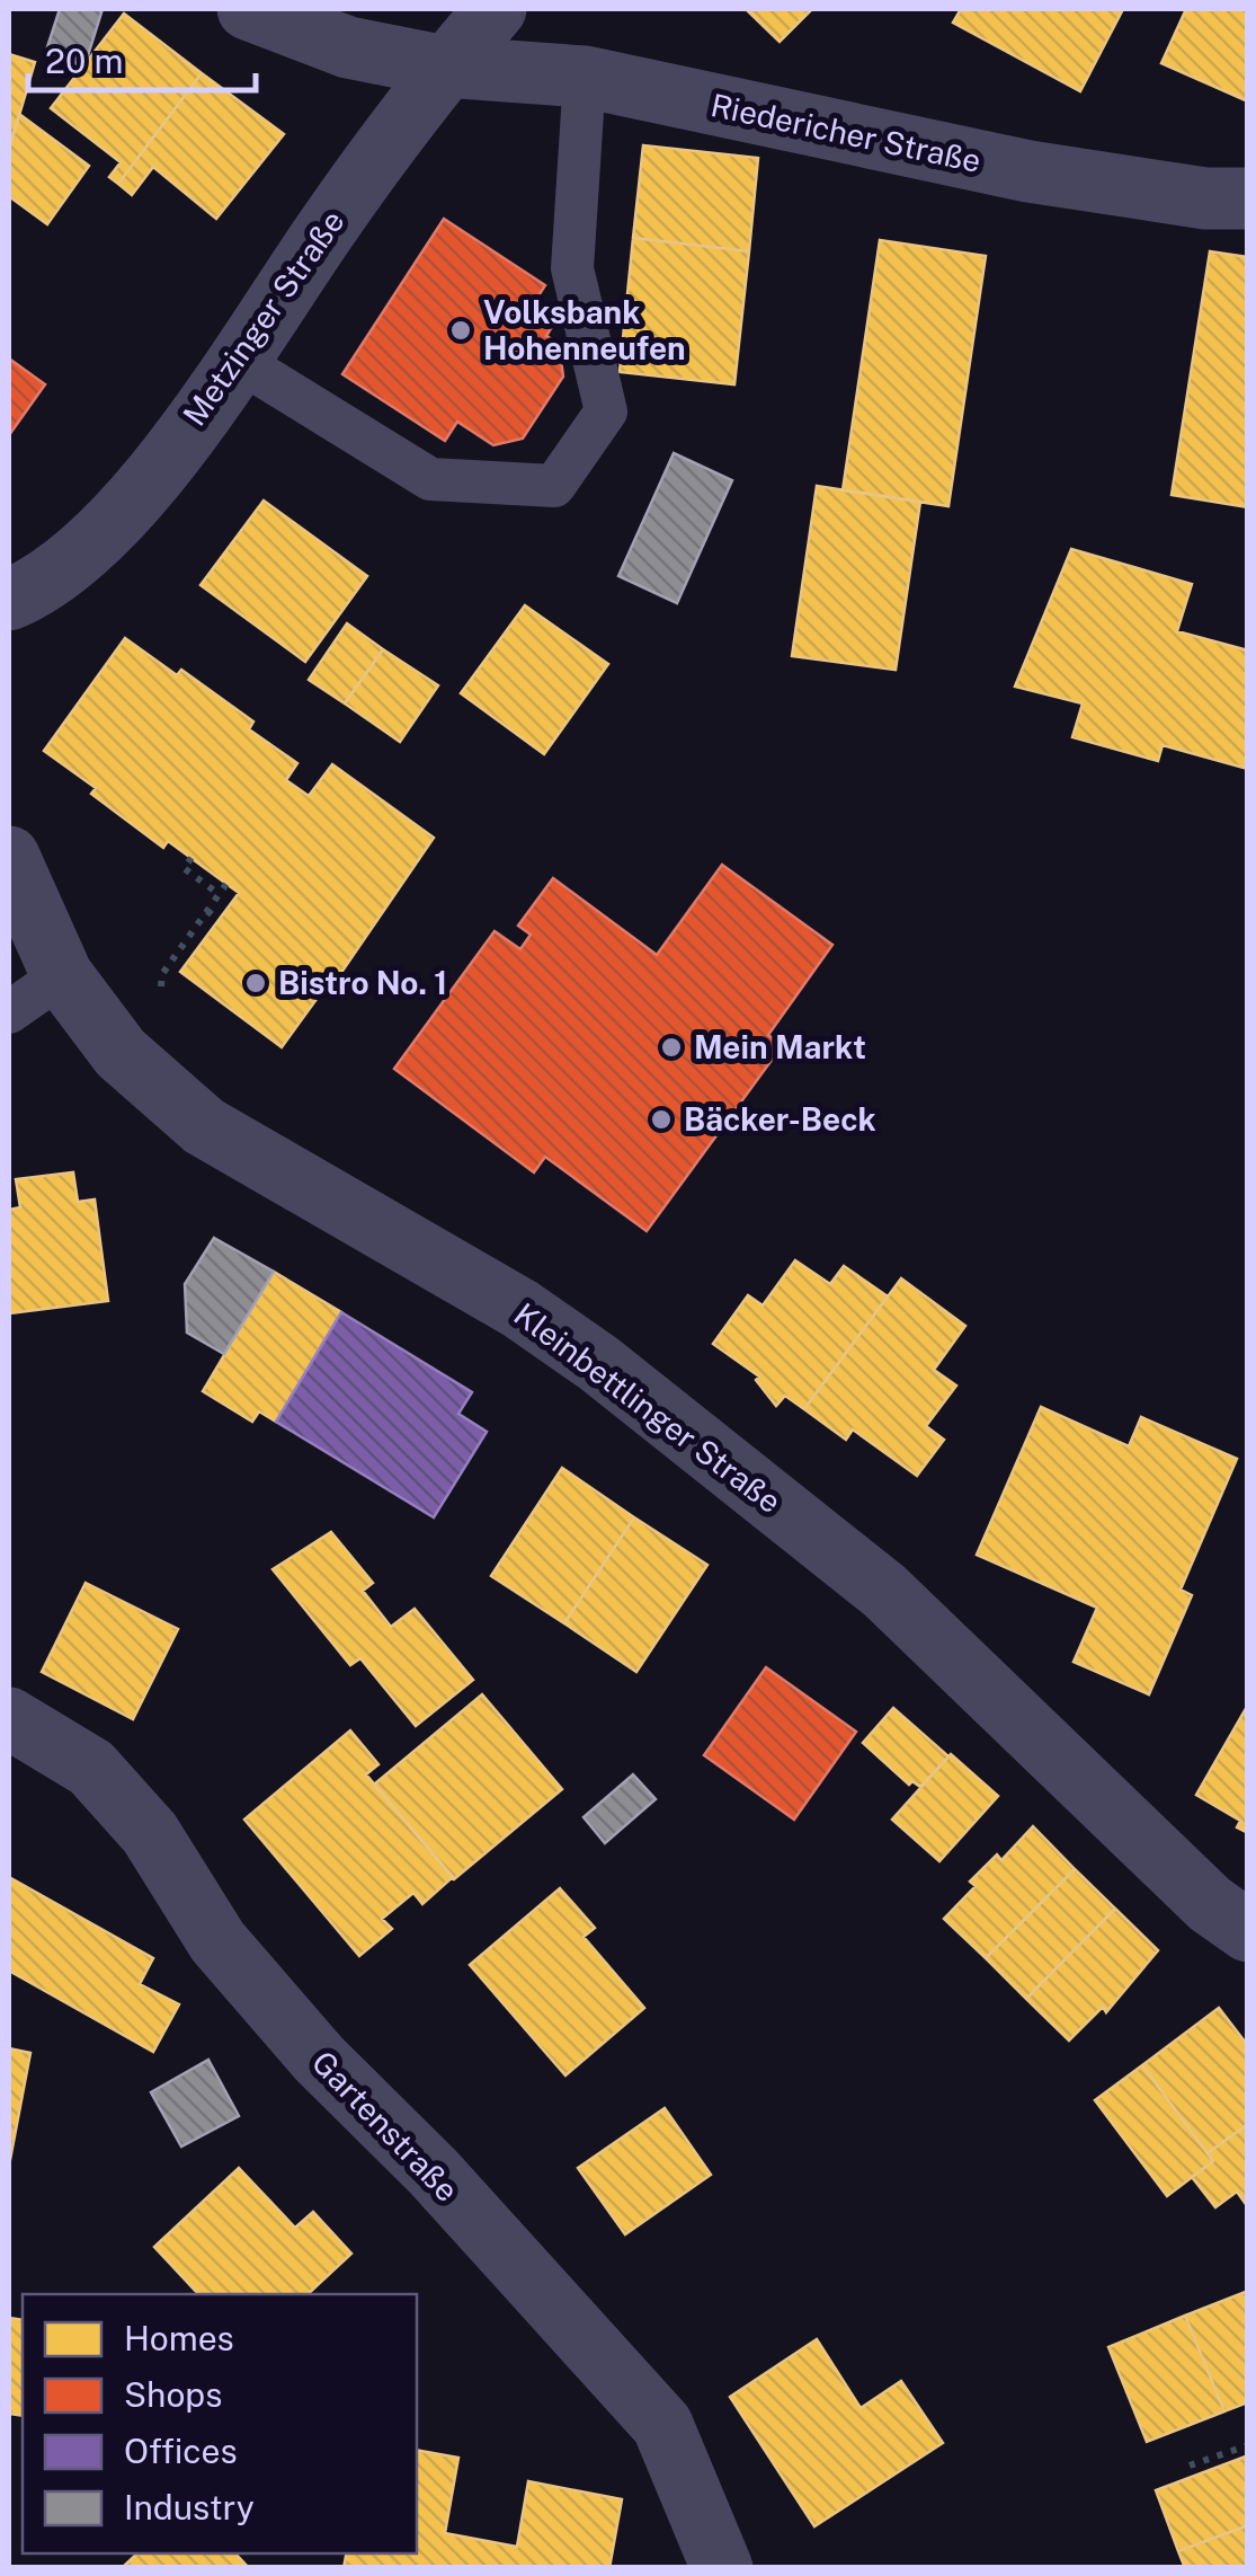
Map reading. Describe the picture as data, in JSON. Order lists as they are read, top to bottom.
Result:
{
  "streets": {
    "street": [
      "Riedericher Straße",
      "Metzinger Straße",
      "Kleinbettlinger Straße",
      "Gartenstraße"
    ]
  },
  "crossings": [
    ["Riedericher Straße", "Metzinger Straße"]
  ],
  "places": [
    "Volksbank Hohenneufen",
    "Bistro No. 1",
    "Mein Markt",
    "Bäcker-Beck"
  ],
  "legend": [
    "Homes",
    "Shops",
    "Offices",
    "Industry"
  ],
  "scale_bar": "20 m"
}
